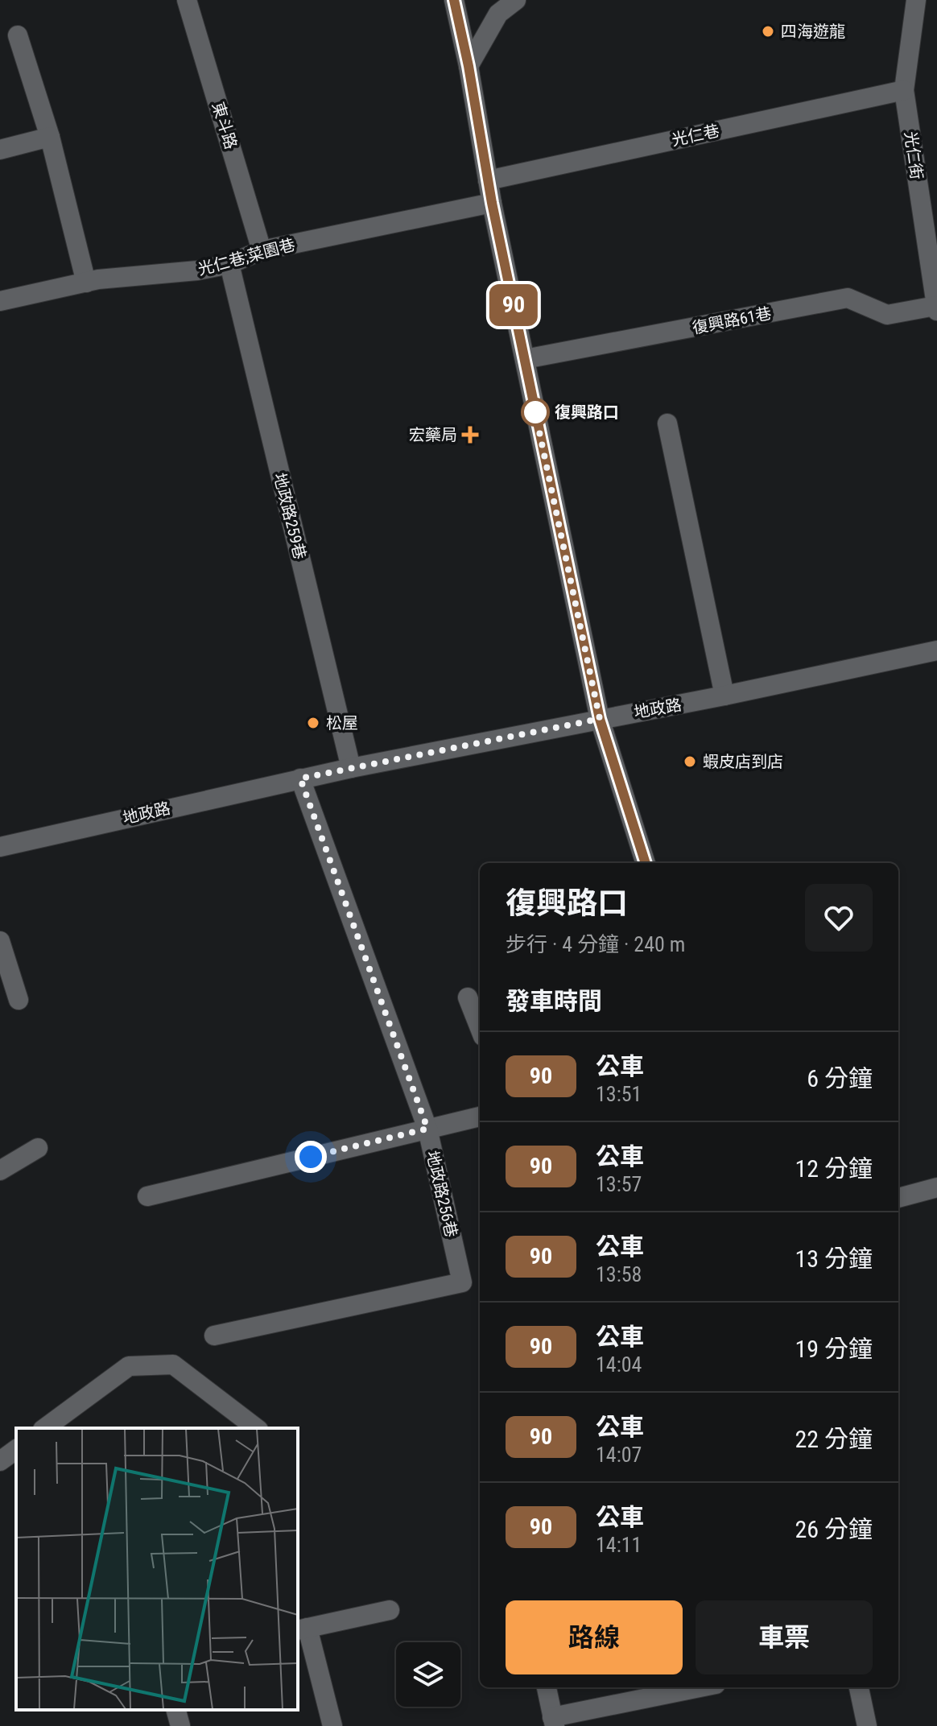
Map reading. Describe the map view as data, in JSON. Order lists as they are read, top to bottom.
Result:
{
  "streets": {
    "street": [
      "東斗路",
      "光仁巷",
      "光仁街",
      "光仁巷;菜園巷",
      "復興路61巷",
      "地政路259巷",
      "地政路",
      "地政路256巷"
    ]
  },
  "crossings": [
    ["東斗路", "光仁巷;菜園巷"],
    ["光仁巷", "光仁街"],
    ["光仁街", "復興路61巷"],
    ["光仁巷;菜園巷", "地政路259巷"],
    ["地政路259巷", "地政路"],
    ["地政路", "地政路256巷"]
  ],
  "places": {
    "other": [
      "四海遊龍",
      "復興路口",
      "松屋",
      "蝦皮店到店"
    ],
    "health": ["宏藥局"]
  },
  "lines": ["bus line 90"],
  "page": {
    "on_map": "90",
    "heading": [
      ["復興路口", "步行 · 4 分鐘 · 240 m"],
      "發車時間"
    ],
    "list": [
      {
        "mark": "90",
        "name": "公車",
        "note": "13:51",
        "value": "6 分鐘"
      },
      {
        "mark": "90",
        "name": "公車",
        "note": "13:57",
        "value": "12 分鐘"
      },
      {
        "mark": "90",
        "name": "公車",
        "note": "13:58",
        "value": "13 分鐘"
      },
      {
        "mark": "90",
        "name": "公車",
        "note": "14:04",
        "value": "19 分鐘"
      },
      {
        "mark": "90",
        "name": "公車",
        "note": "14:07",
        "value": "22 分鐘"
      },
      {
        "mark": "90",
        "name": "公車",
        "note": "14:11",
        "value": "26 分鐘"
      }
    ],
    "buttons": ["路線", "車票"]
  }
}
